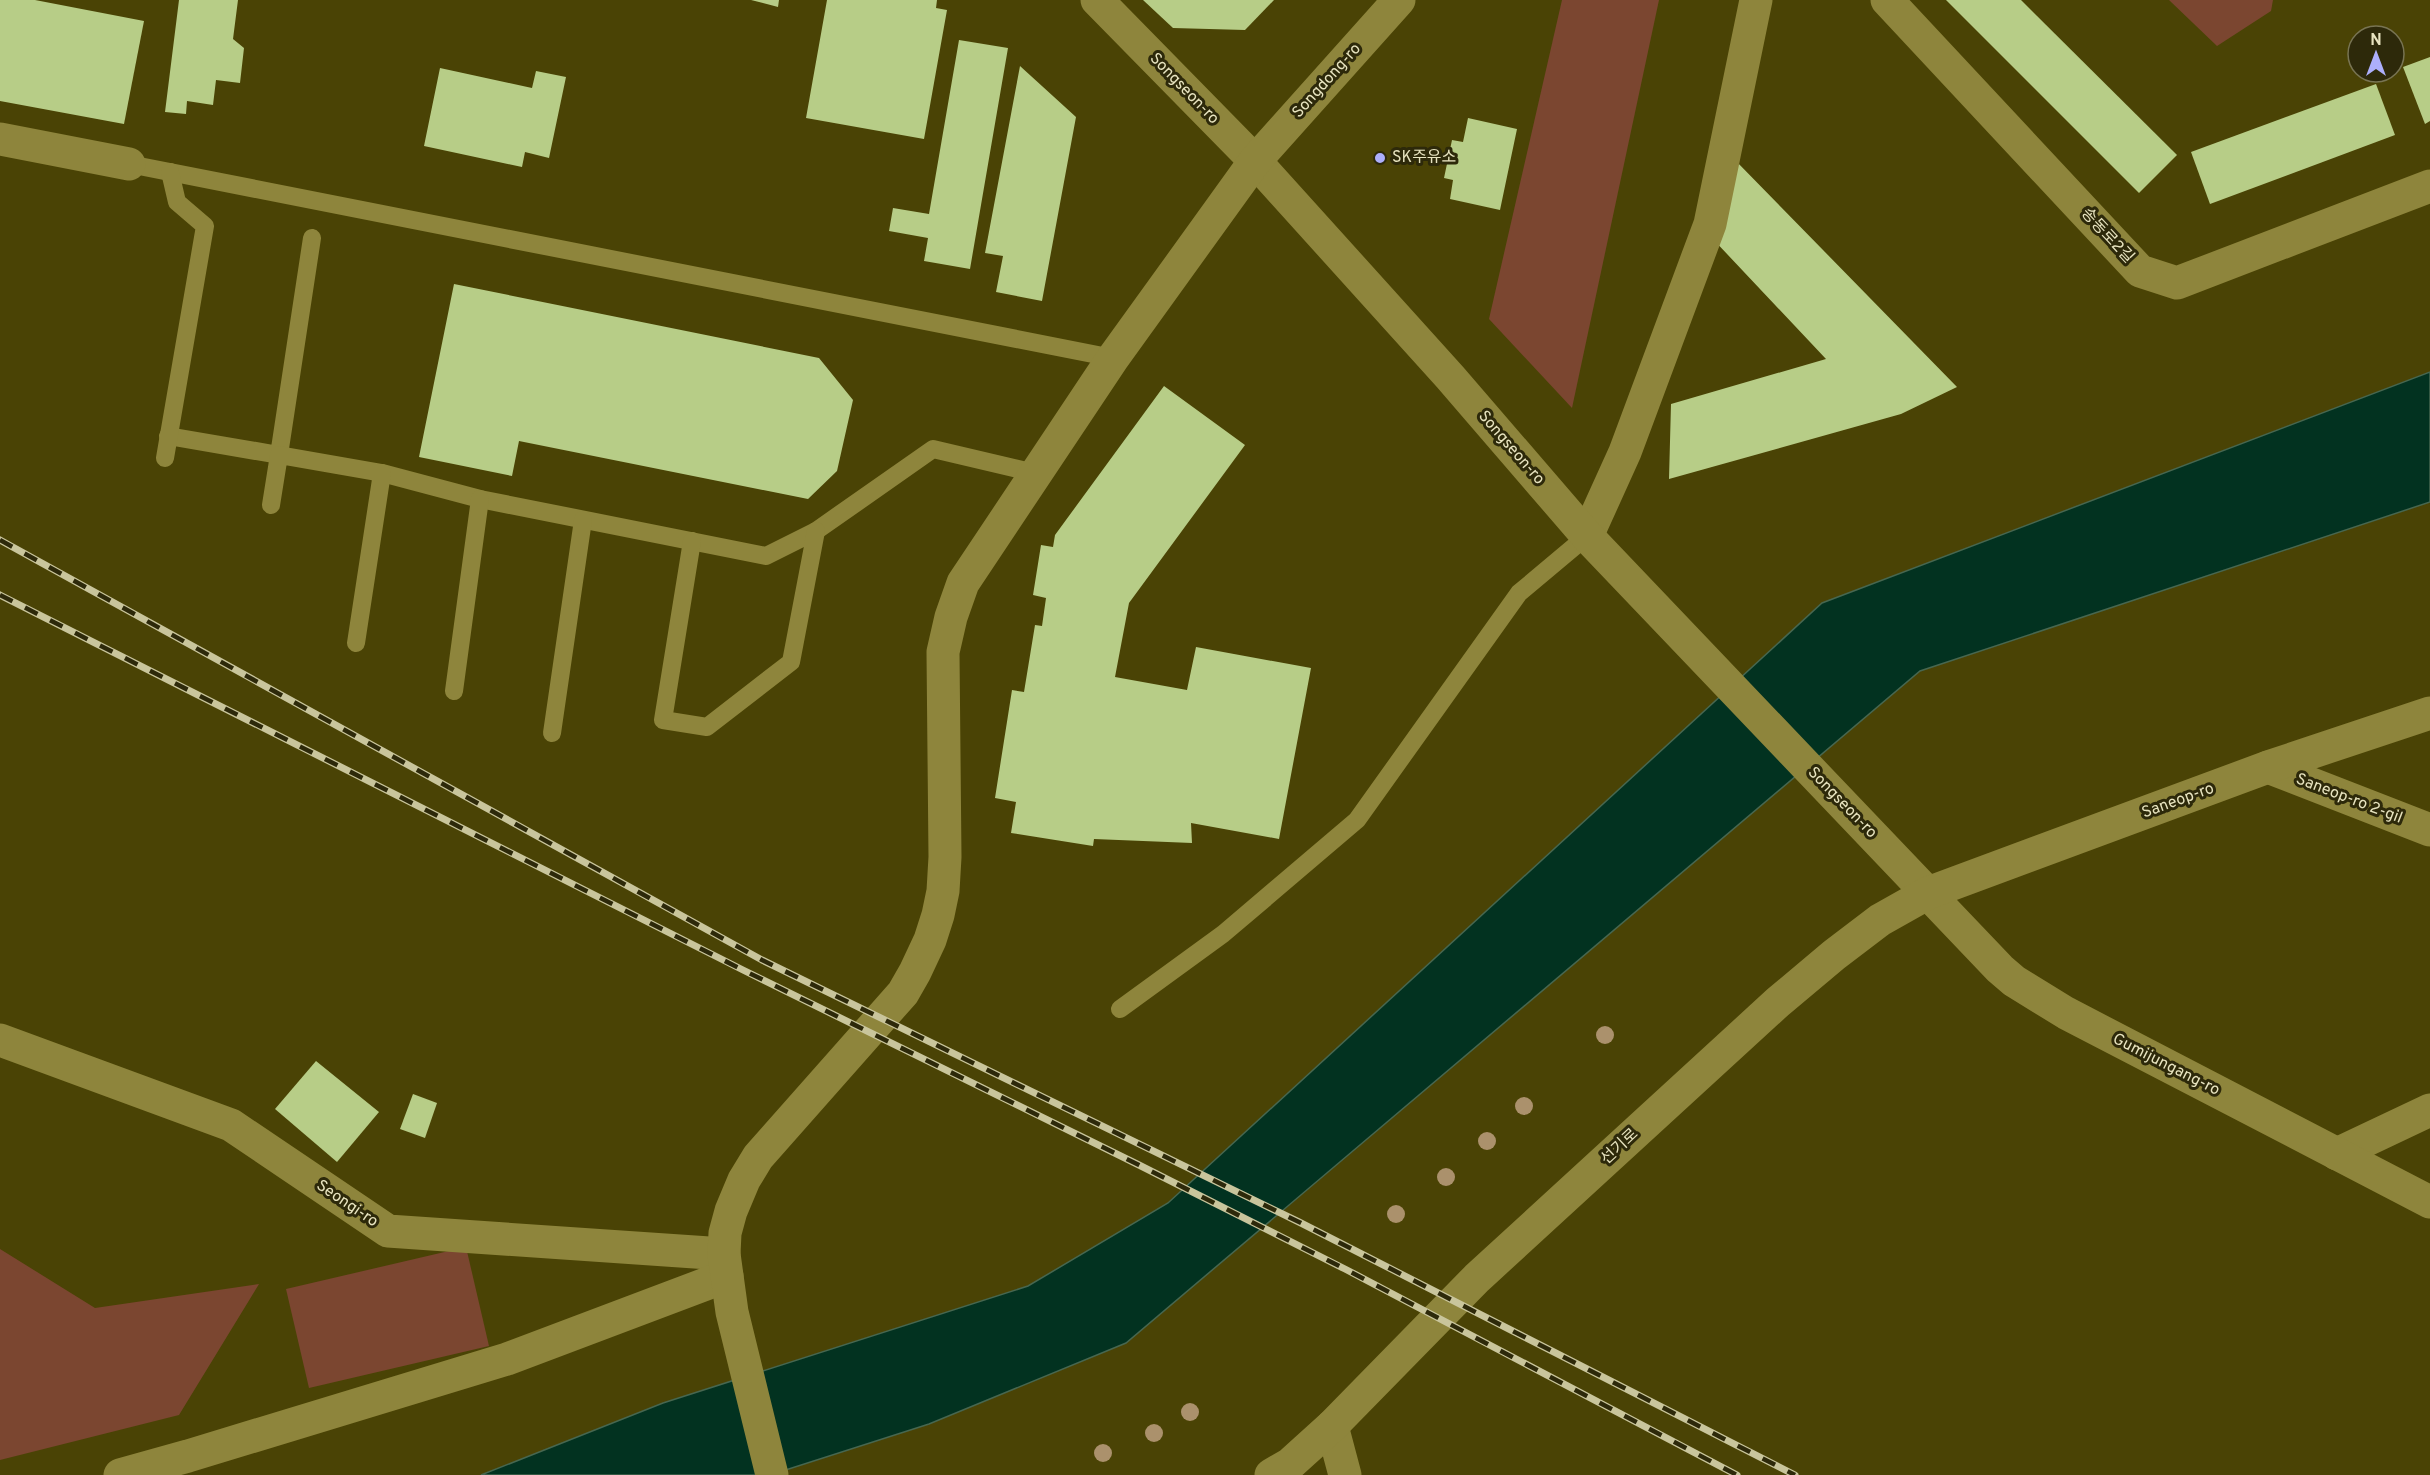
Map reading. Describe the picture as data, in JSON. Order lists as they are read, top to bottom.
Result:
{
  "streets": {
    "street": [
      "Songdong-ro",
      "Songseon-ro",
      "송동로2길",
      "Saneop-ro 2-gil",
      "Saneop-ro",
      "Gumijungang-ro",
      "선기로",
      "Seongi-ro"
    ]
  },
  "crossings": [
    ["Songdong-ro", "Songseon-ro"],
    ["Songdong-ro", "Seongi-ro"],
    ["Songseon-ro", "Saneop-ro"],
    ["Songseon-ro", "Gumijungang-ro"],
    ["Songseon-ro", "선기로"],
    ["Saneop-ro 2-gil", "Saneop-ro"],
    ["Saneop-ro", "Gumijungang-ro"],
    ["Saneop-ro", "선기로"],
    ["Gumijungang-ro", "선기로"]
  ],
  "places": ["SK주유소"],
  "north": "top"
}
